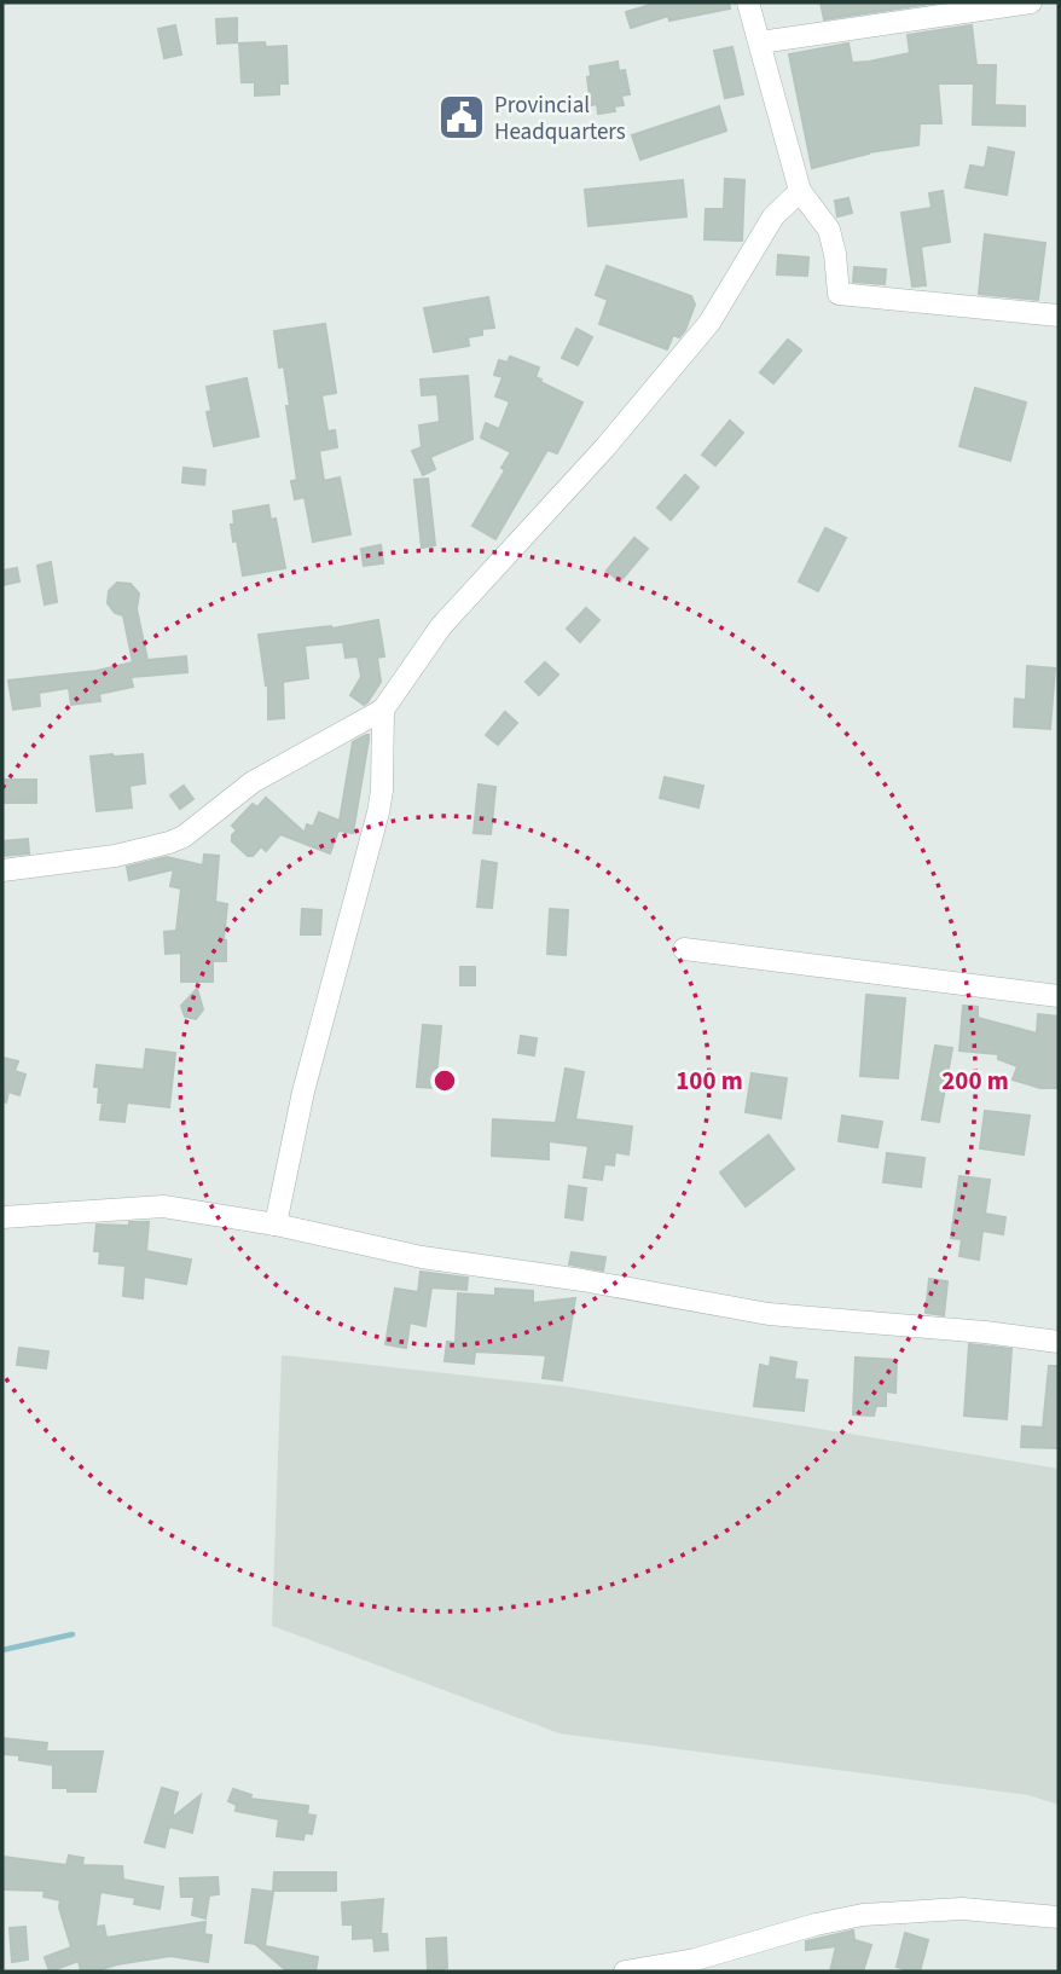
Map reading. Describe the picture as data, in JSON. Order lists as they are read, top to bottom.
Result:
{
  "places": {
    "public building": ["Provincial Headquarters"]
  },
  "rings": ["100 m", "200 m"]
}
